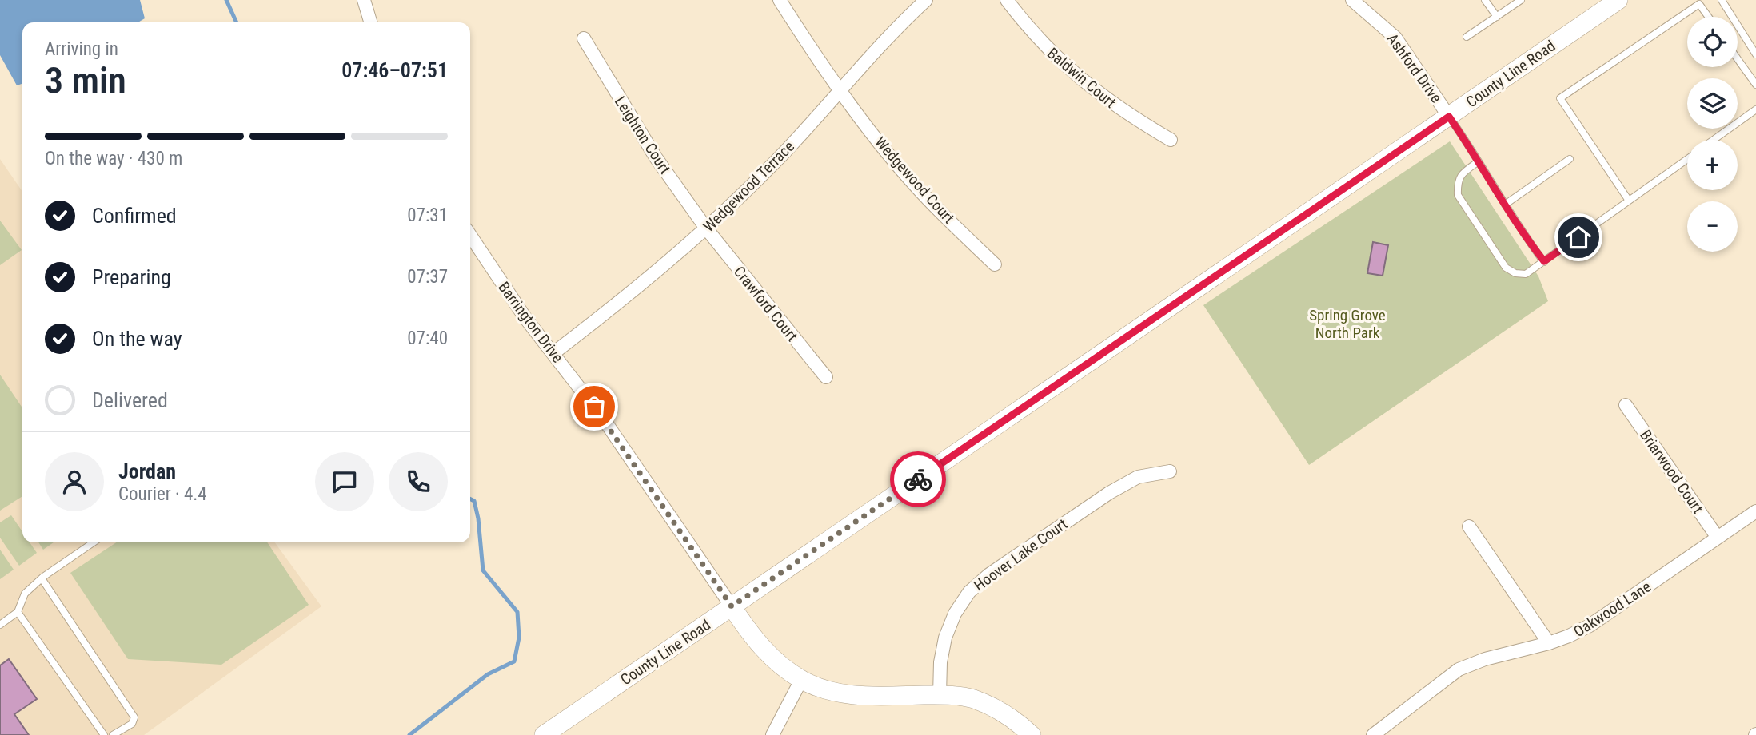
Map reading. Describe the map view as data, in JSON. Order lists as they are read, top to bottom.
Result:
{
  "streets": {
    "main road": ["County Line Road"],
    "street": [
      "Ashford Drive",
      "Baldwin Court",
      "Leighton Court",
      "Wedgewood Court",
      "Wedgewood Terrace",
      "Crawford Court",
      "Barrington Drive",
      "Briarwood Court",
      "Hoover Lake Court",
      "Oakwood Lane"
    ]
  },
  "crossings": [
    ["Ashford Drive", "County Line Road"],
    ["County Line Road", "Barrington Drive"],
    ["Leighton Court", "Wedgewood Terrace"],
    ["Leighton Court", "Crawford Court"],
    ["Wedgewood Court", "Wedgewood Terrace"],
    ["Wedgewood Terrace", "Crawford Court"],
    ["Wedgewood Terrace", "Barrington Drive"],
    ["Briarwood Court", "Oakwood Lane"]
  ],
  "parks": ["Spring Grove North Park"],
  "page": {
    "map_buttons": ["+", "−"],
    "heading": ["3 min", "Arriving in", "07:46–07:51"],
    "panel": ["Jordan", "Courier · 4.4"],
    "bar": "On the way · 430 m",
    "list": [
      ["Confirmed", "07:31"],
      ["Preparing", "07:37"],
      ["On the way", "07:40"],
      "Delivered"
    ]
  }
}
